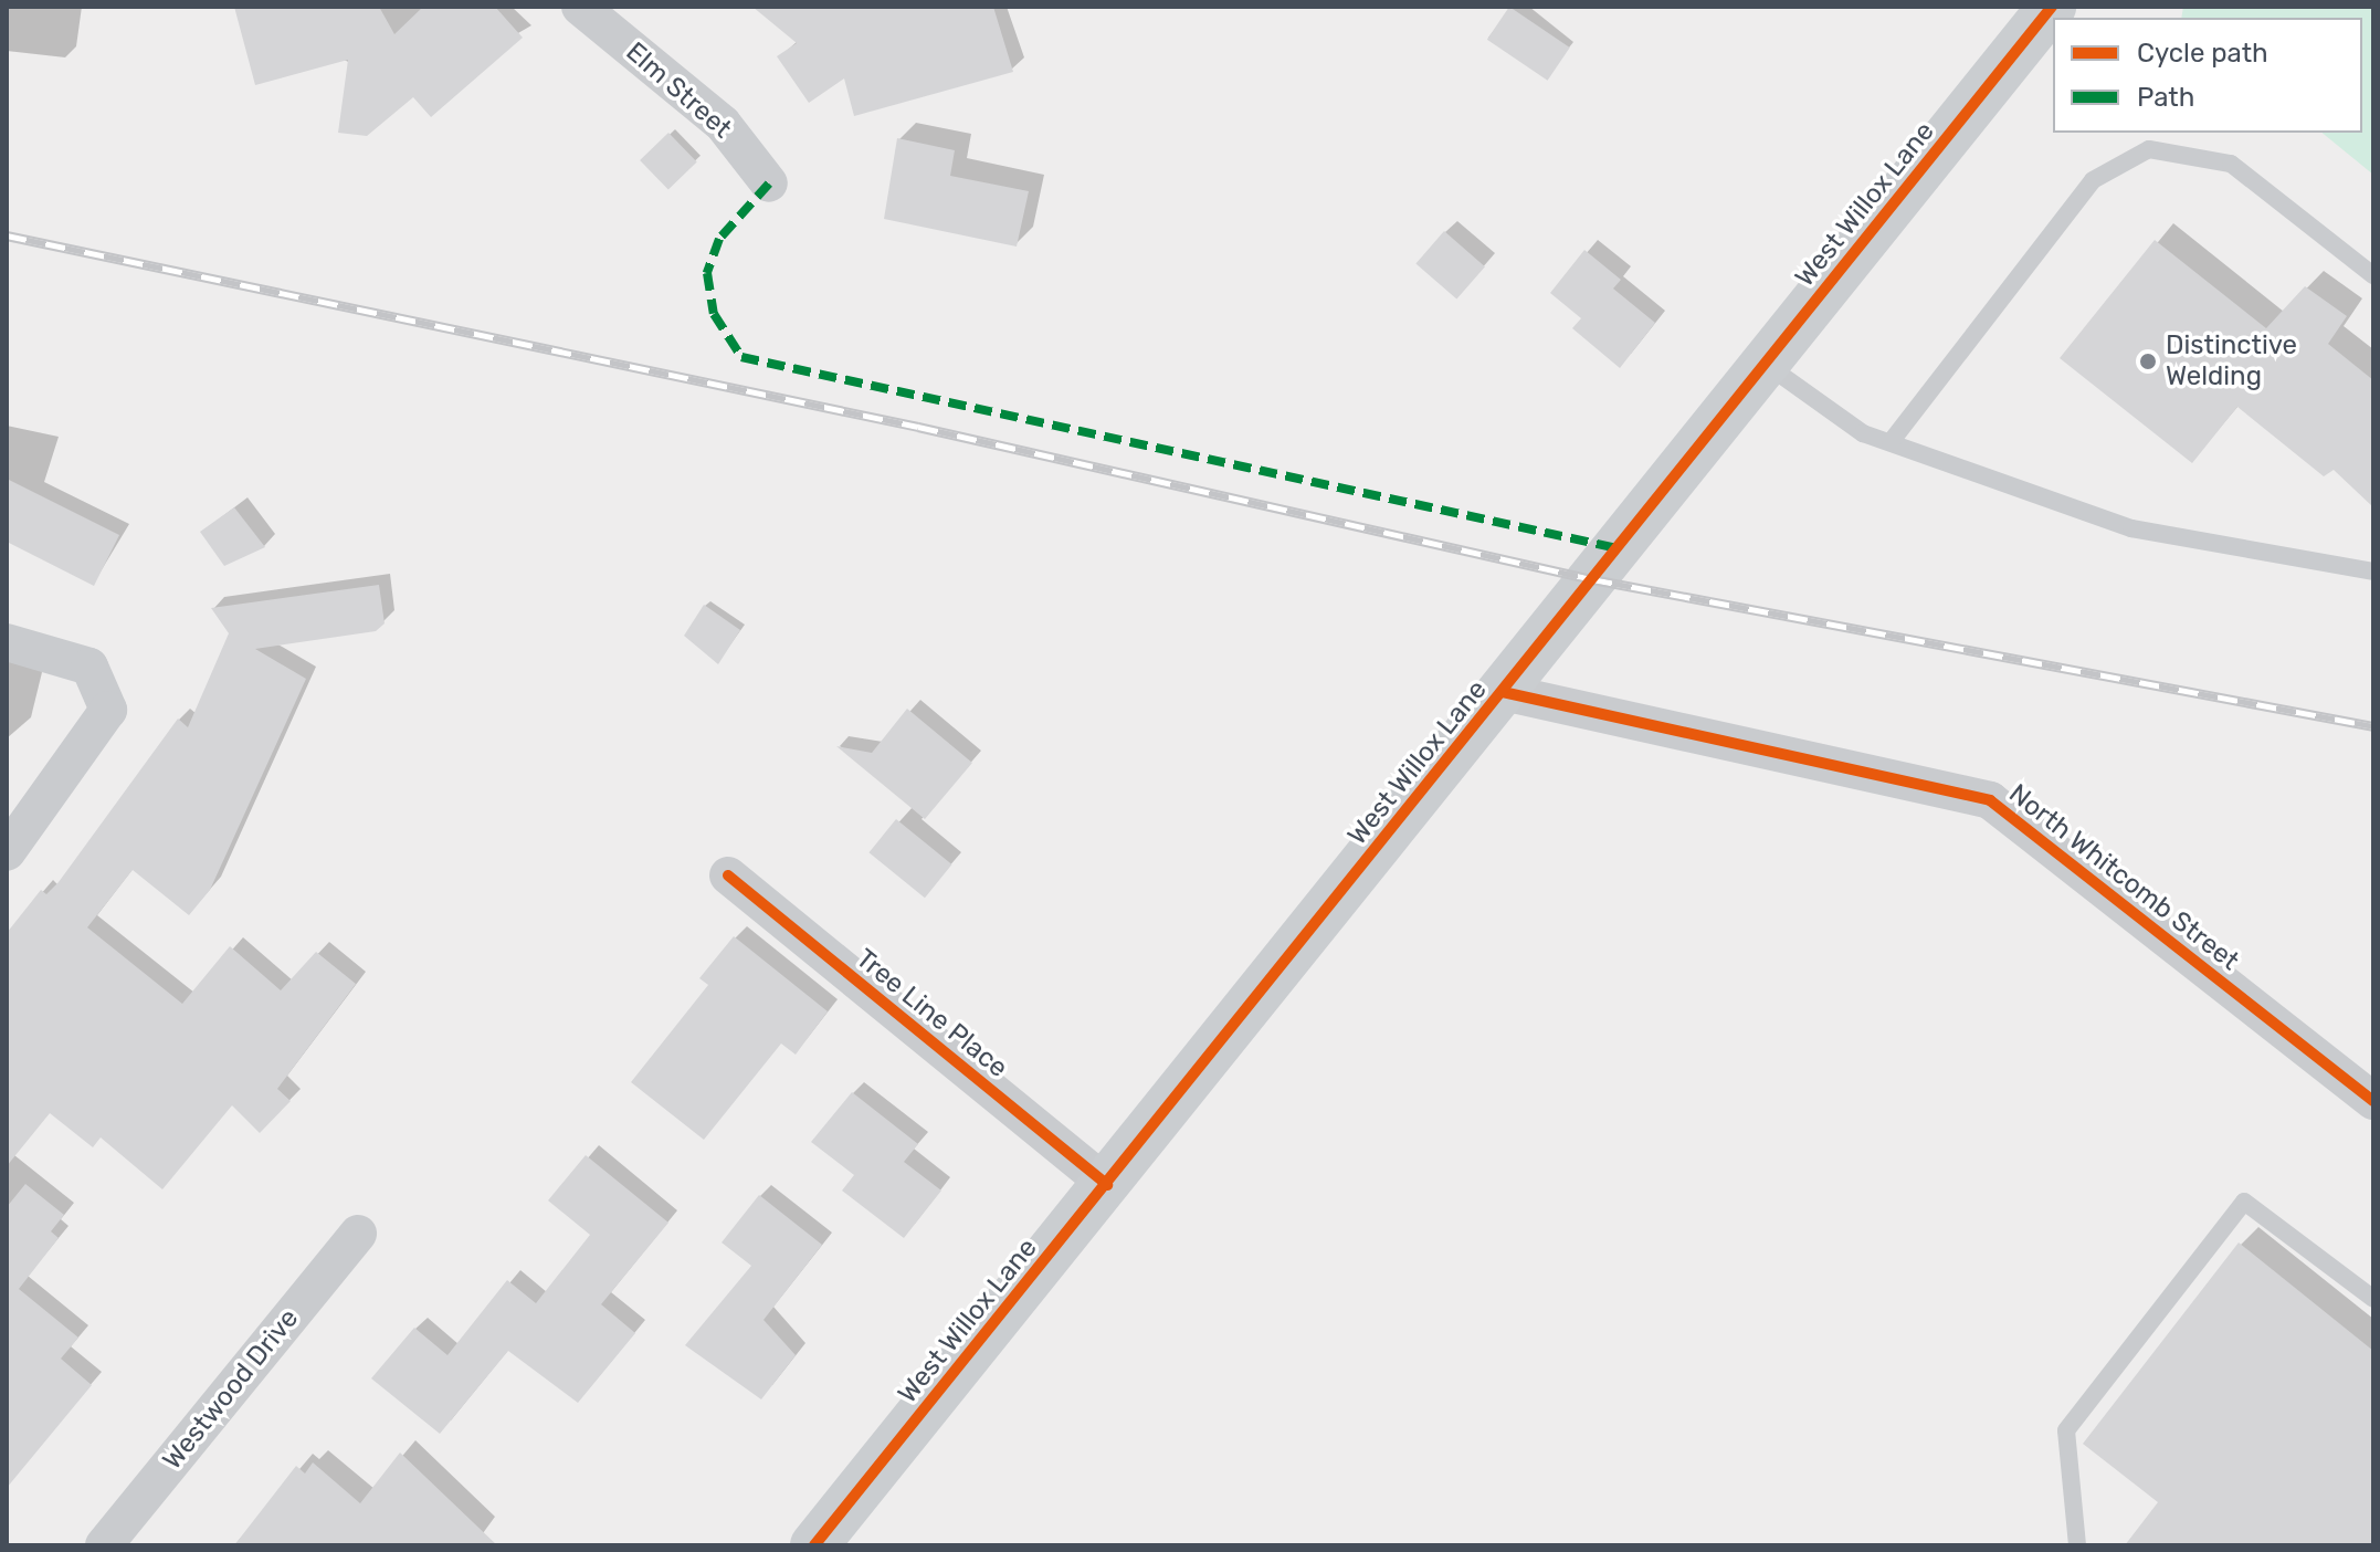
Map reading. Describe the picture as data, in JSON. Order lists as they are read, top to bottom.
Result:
{
  "streets": {
    "main road": ["West Willox Lane"],
    "street": [
      "Elm Street",
      "North Whitcomb Street",
      "Tree Line Place",
      "Westwood Drive"
    ]
  },
  "crossings": [
    ["West Willox Lane", "North Whitcomb Street"],
    ["West Willox Lane", "Tree Line Place"]
  ],
  "places": ["Distinctive Welding"],
  "legend": ["Cycle path", "Path"]
}
